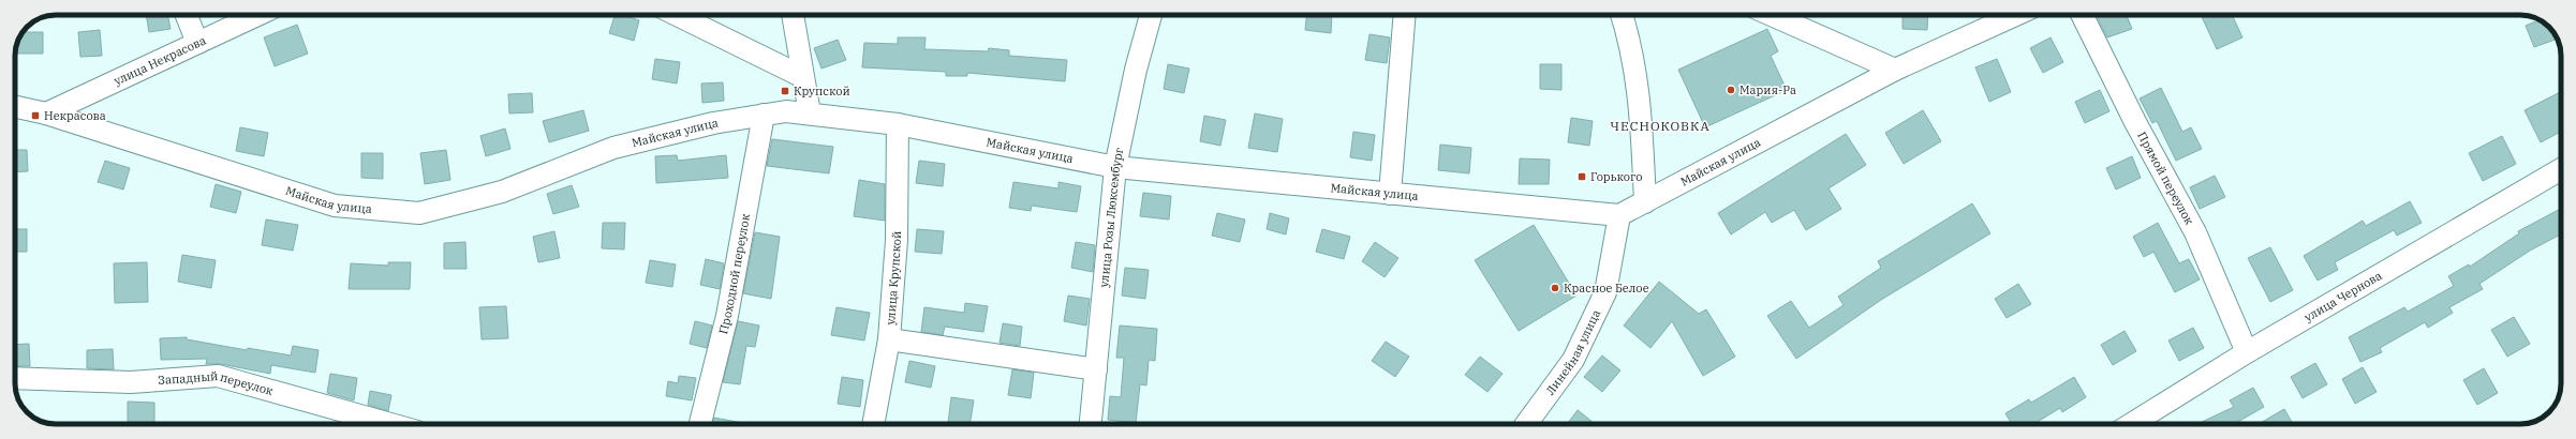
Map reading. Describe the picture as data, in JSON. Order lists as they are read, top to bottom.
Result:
{
  "streets": {
    "street": [
      "улица Некрасова",
      "Майская улица",
      "Прямой переулок",
      "улица Розы Люксембург",
      "Проходной переулок",
      "улица Крупской",
      "улица Чернова",
      "Линейная улица",
      "Западный переулок"
    ]
  },
  "crossings": [
    ["улица Некрасова", "Майская улица"],
    ["Майская улица", "улица Розы Люксембург"],
    ["Майская улица", "Проходной переулок"],
    ["Майская улица", "улица Крупской"],
    ["Майская улица", "Линейная улица"],
    ["Прямой переулок", "улица Чернова"]
  ],
  "districts": ["ЧЕСНОКОВКА"],
  "places": {
    "other": ["Мария-Ра", "Красное Белое"],
    "transit": ["Крупской", "Некрасова", "Горького"]
  }
}
